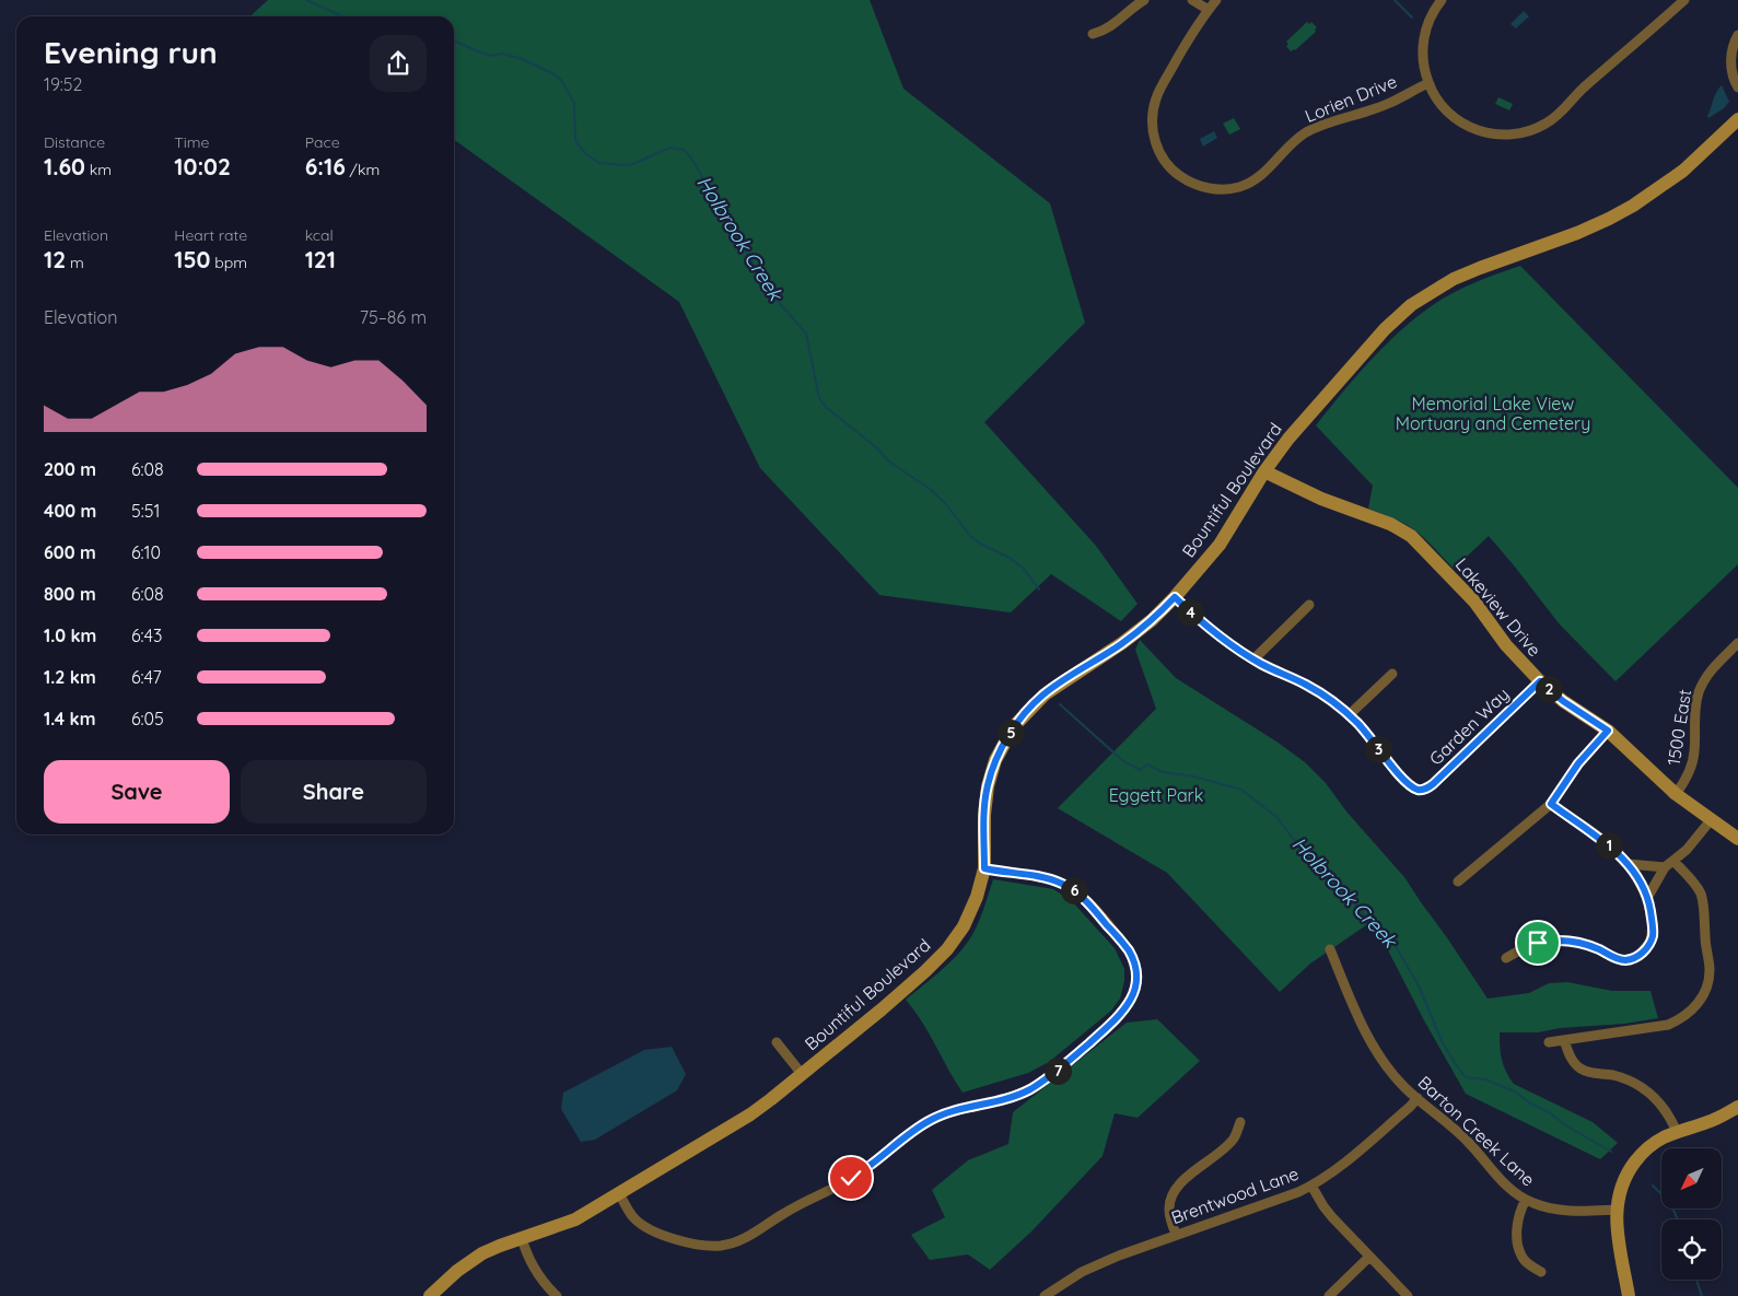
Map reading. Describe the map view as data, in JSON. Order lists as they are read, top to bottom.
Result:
{
  "streets": {
    "main road": ["Bountiful Boulevard", "Lakeview Drive"],
    "street": [
      "Lorien Drive",
      "Garden Way",
      "1500 East",
      "Barton Creek Lane",
      "Brentwood Lane"
    ]
  },
  "crossings": [
    ["Bountiful Boulevard", "Lakeview Drive"],
    ["Lakeview Drive", "Garden Way"],
    ["Lakeview Drive", "1500 East"],
    ["Barton Creek Lane", "Brentwood Lane"]
  ],
  "water": ["Holbrook Creek"],
  "parks": ["Memorial Lake View Mortuary and Cemetery", "Eggett Park"],
  "north": "bottom left",
  "page": {
    "heading": ["Evening run", "19:52"],
    "stats": [
      ["Distance", "1.60 km"],
      ["Time", "10:02"],
      ["Pace", "6:16 /km"],
      ["Elevation", "12 m"],
      ["Heart rate", "150 bpm"],
      ["kcal", "121"]
    ],
    "chart": ["Elevation", "75–86 m"],
    "list": [
      {
        "name": "200 m",
        "note": "6:08"
      },
      {
        "name": "400 m",
        "note": "5:51"
      },
      {
        "name": "600 m",
        "note": "6:10"
      },
      {
        "name": "800 m",
        "note": "6:08"
      },
      {
        "name": "1.0 km",
        "note": "6:43"
      },
      {
        "name": "1.2 km",
        "note": "6:47"
      },
      {
        "name": "1.4 km",
        "note": "6:05"
      }
    ],
    "pins": [
      "4",
      "2",
      "5",
      "3",
      "1",
      "6",
      "7"
    ],
    "buttons": ["Save", "Share"]
  }
}
